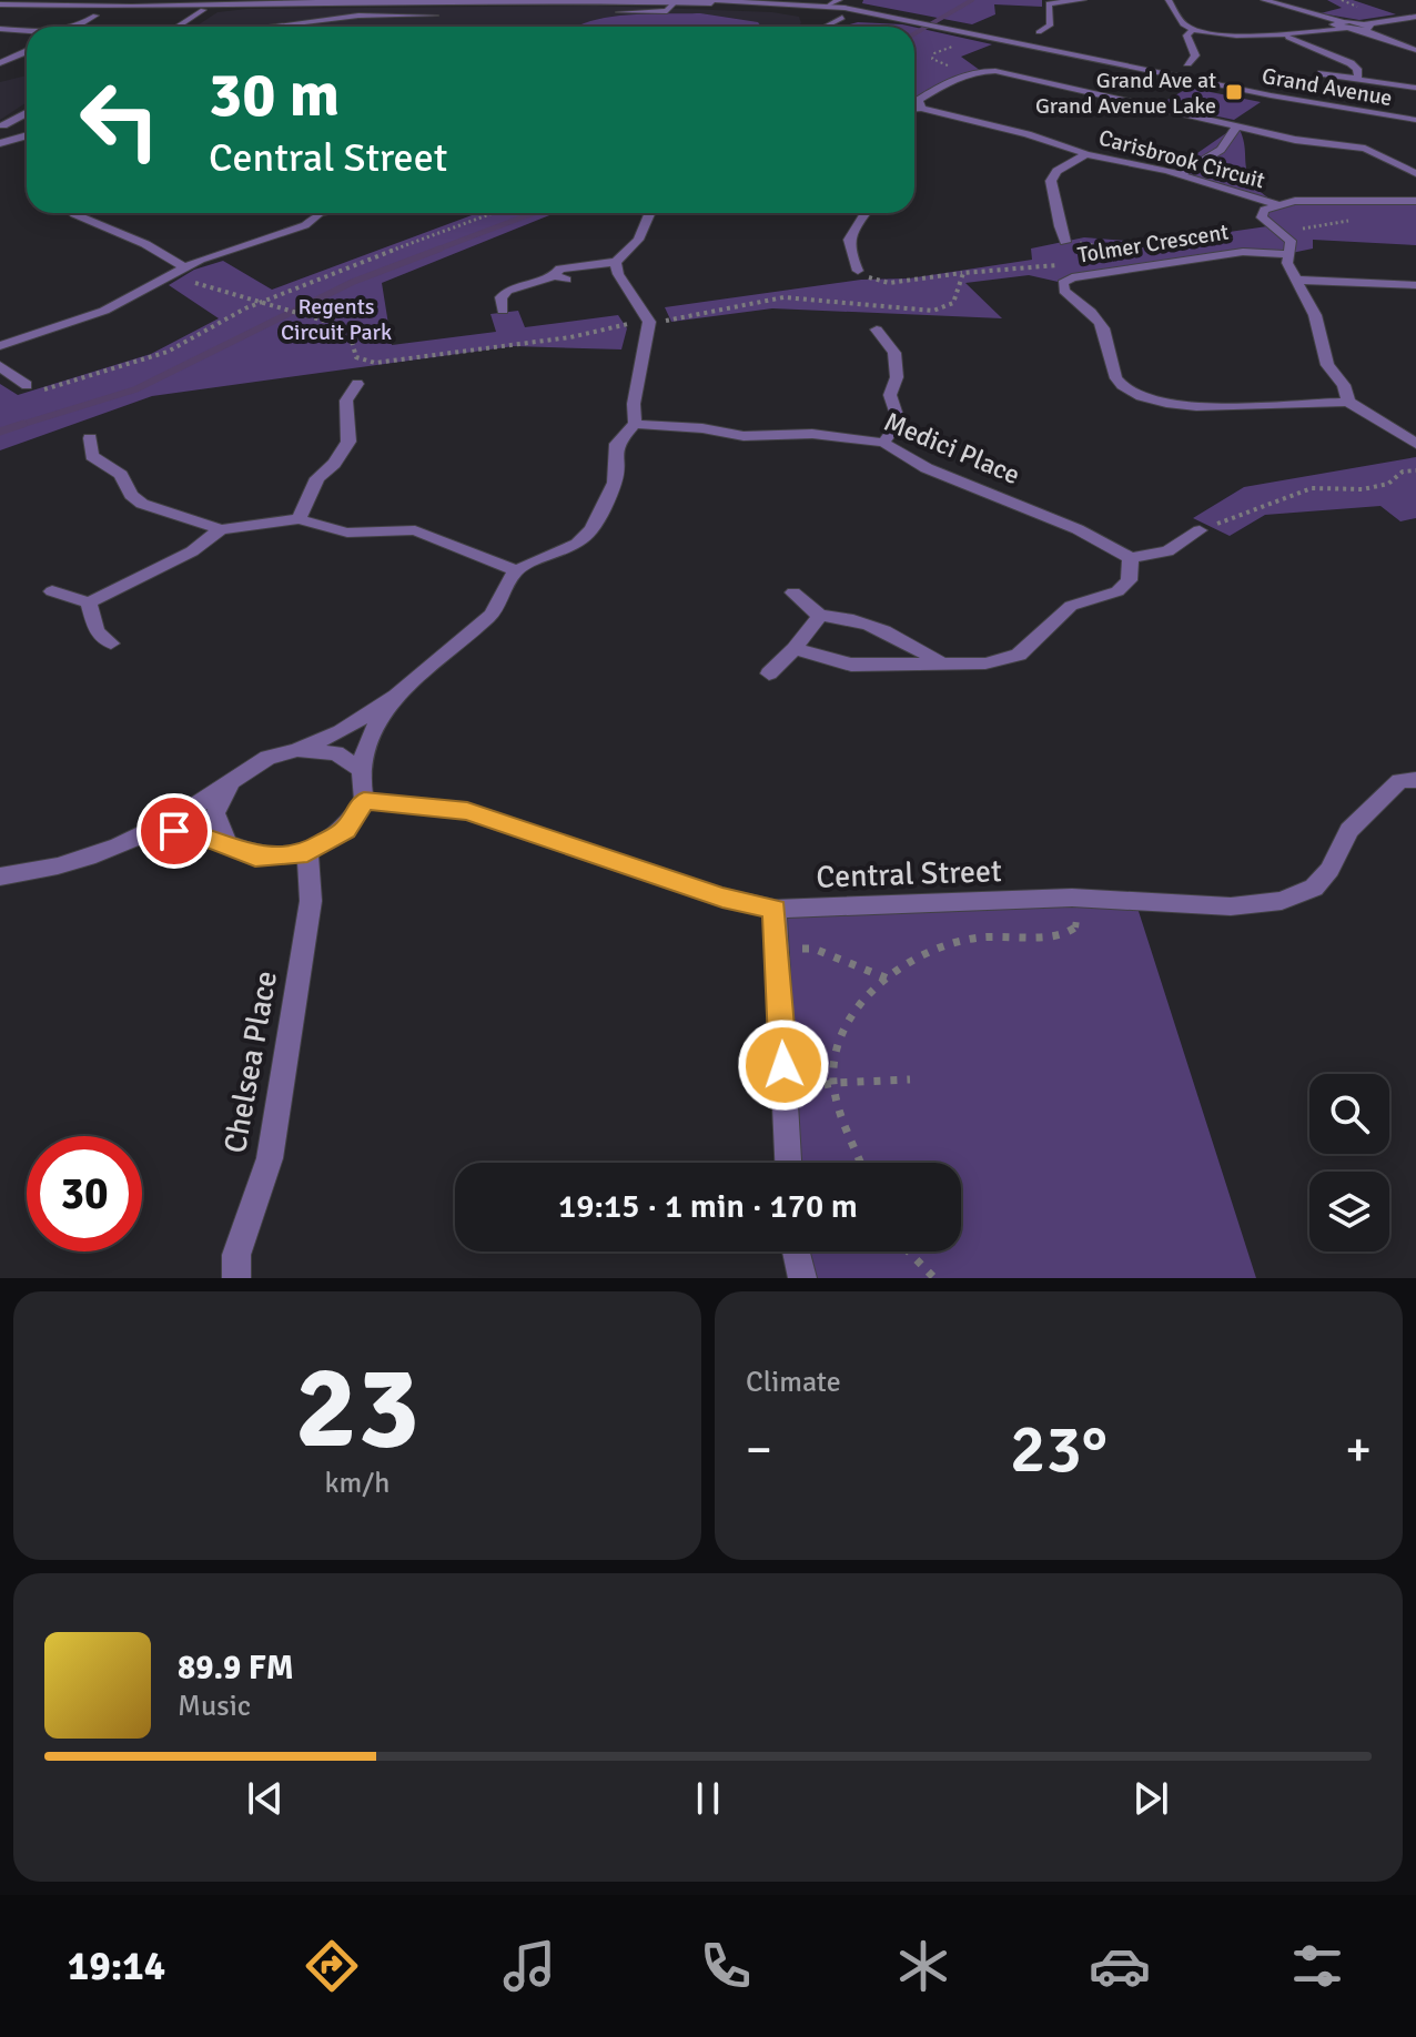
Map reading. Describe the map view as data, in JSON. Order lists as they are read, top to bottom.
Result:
{
  "streets": {
    "street": [
      "Grand Avenue",
      "Carisbrook Circuit",
      "Tolmer Crescent",
      "Medici Place",
      "Central Street",
      "Chelsea Place"
    ]
  },
  "crossings": [
    ["Central Street", "Chelsea Place"]
  ],
  "parks": ["Regents Circuit Park"],
  "places": {
    "transit": ["Grand Ave at Grand Avenue Lake"]
  },
  "page": {
    "turn": ["30 m", "Central Street"],
    "limit": "30",
    "trip": "19:15 · 1 min · 170 m",
    "tile": [
      ["23", "km/h"],
      "Climate"
    ],
    "heat": ["−", "23°", "+"],
    "song": ["89.9 FM", "Music"],
    "tabs": "19:14"
  }
}
